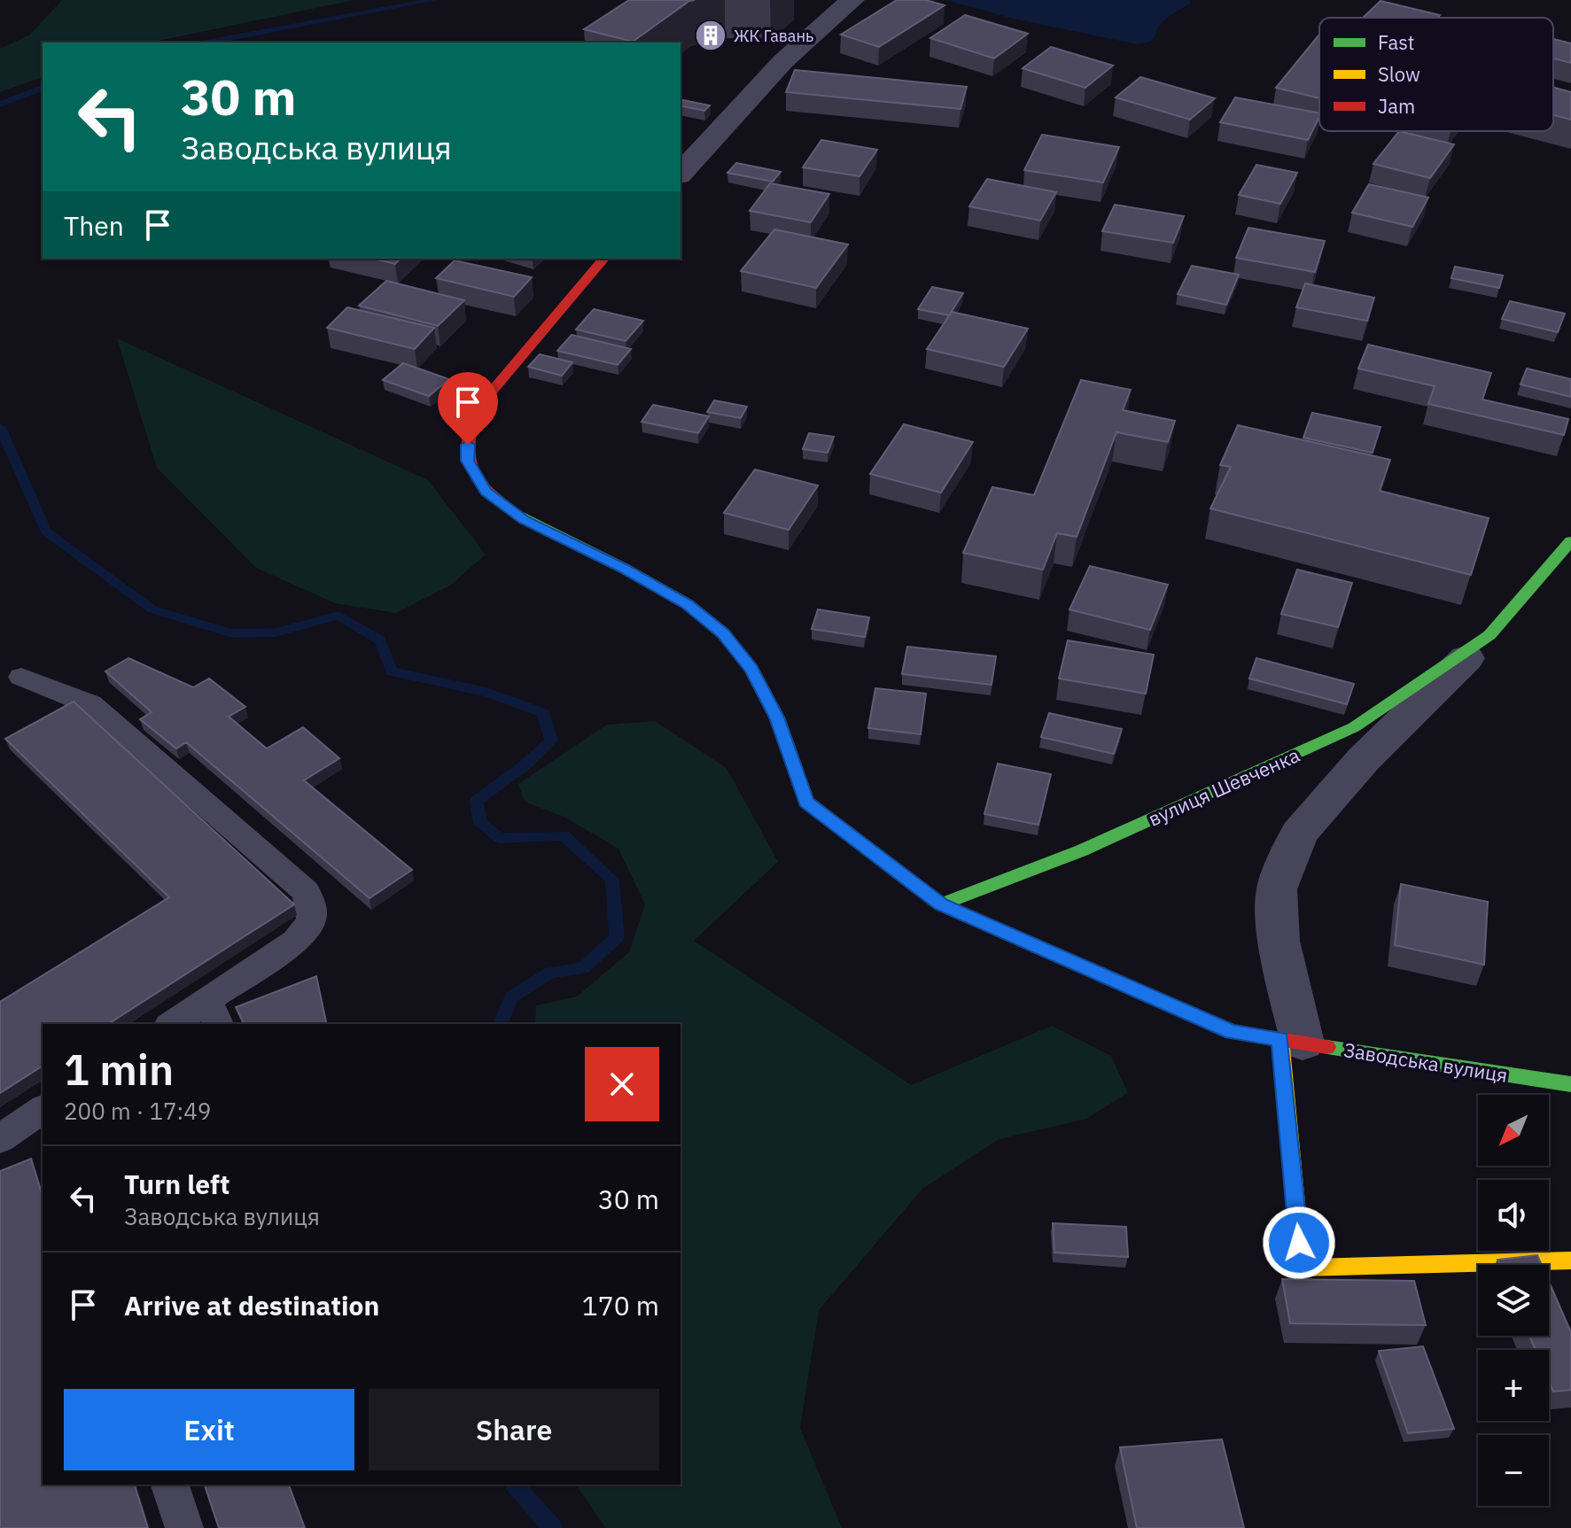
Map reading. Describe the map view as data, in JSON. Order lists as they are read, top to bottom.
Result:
{
  "streets": {
    "street": ["вулиця Шевченка", "Заводська вулиця"]
  },
  "crossings": [
    ["вулиця Шевченка", "Заводська вулиця"]
  ],
  "places": {
    "building": ["ЖК Гавань"]
  },
  "legend": ["Fast", "Slow", "Jam"],
  "north": "bottom left",
  "page": {
    "turn": ["30 m", "Заводська вулиця"],
    "then": "Then",
    "heading": ["1 min", "200 m · 17:49"],
    "map_buttons": ["+", "−"],
    "list": [
      {
        "name": "Turn left",
        "note": "Заводська вулиця",
        "value": "30 m"
      },
      {
        "name": "Arrive at destination",
        "value": "170 m"
      }
    ],
    "buttons": ["Exit", "Share"]
  }
}
